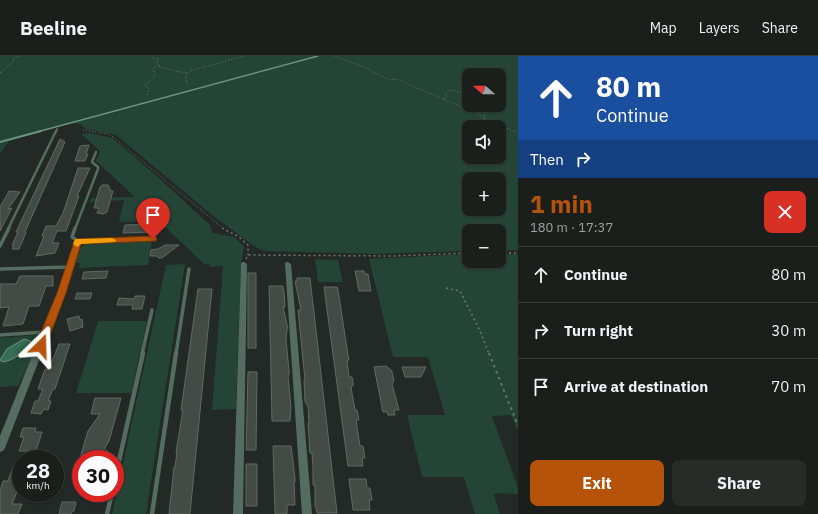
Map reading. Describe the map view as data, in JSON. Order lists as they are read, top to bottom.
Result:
{
  "north": "left",
  "page": {
    "header": "Beeline",
    "nav": ["Map", "Layers", "Share"],
    "turn": ["80 m", "Continue"],
    "map_buttons": ["+", "−"],
    "then": "Then",
    "heading": ["1 min", "180 m · 17:37"],
    "list": [
      {
        "name": "Continue",
        "value": "80 m"
      },
      {
        "name": "Turn right",
        "value": "30 m"
      },
      {
        "name": "Arrive at destination",
        "value": "70 m"
      }
    ],
    "speed": "28 km/h",
    "limit": "30",
    "buttons": ["Exit", "Share"]
  }
}
